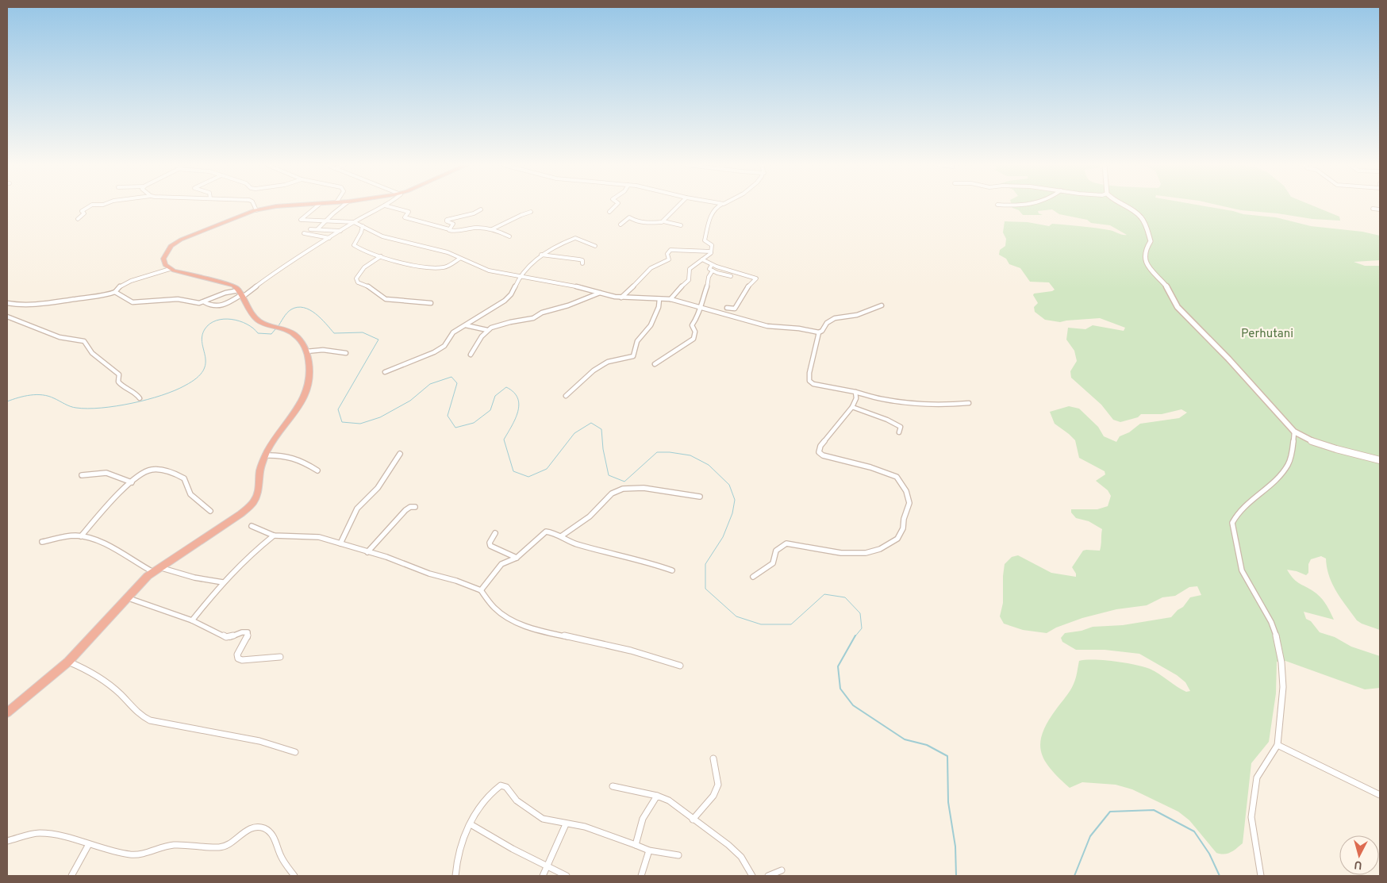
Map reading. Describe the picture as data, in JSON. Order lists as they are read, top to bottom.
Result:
{
  "parks": ["Perhutani"],
  "north": "bottom"
}
